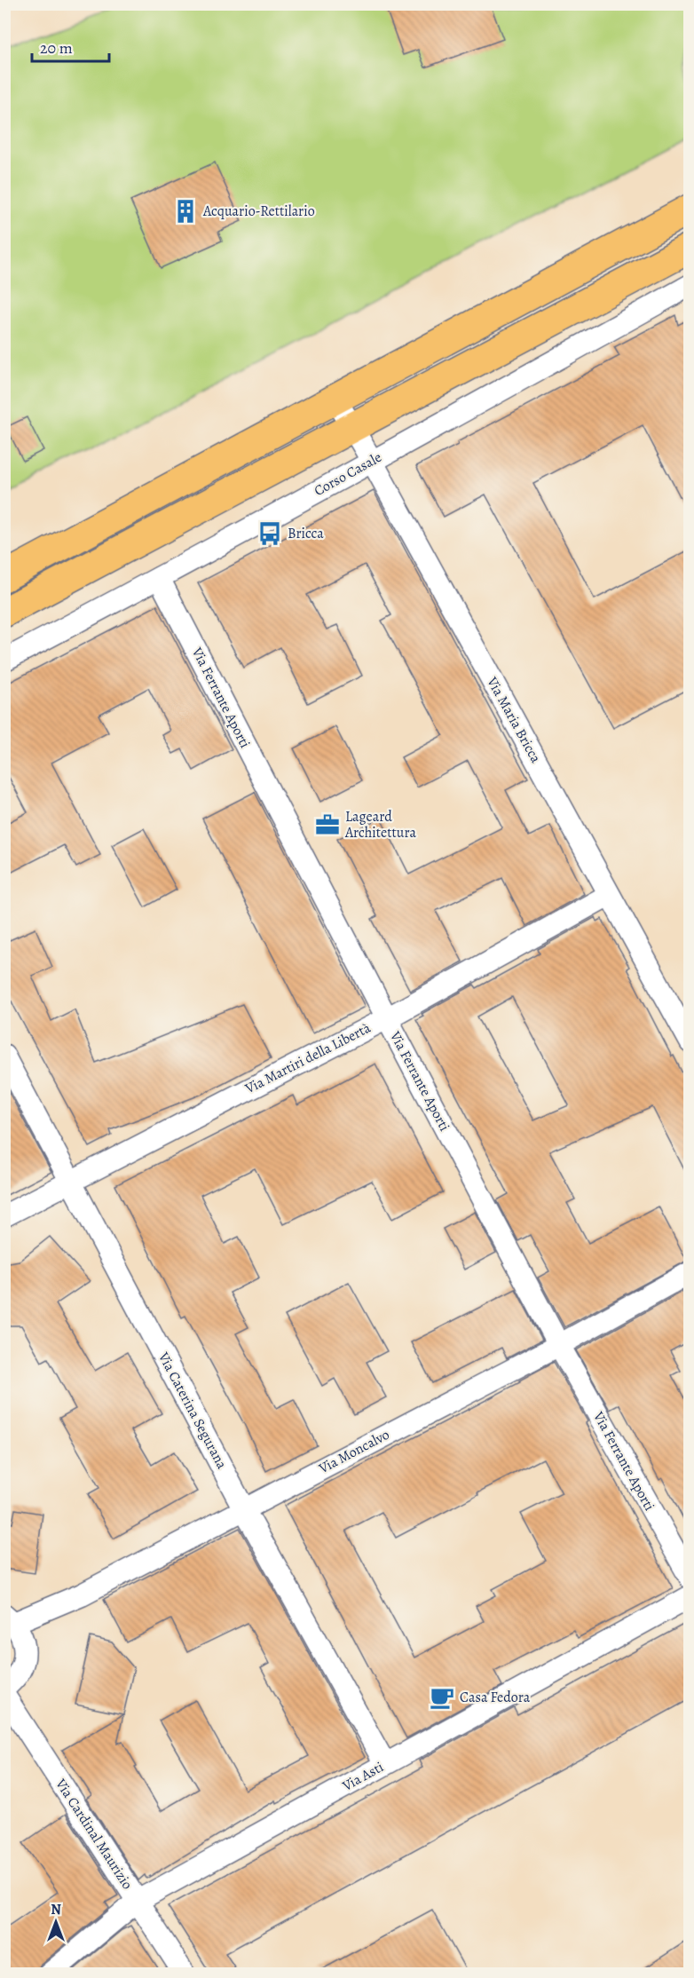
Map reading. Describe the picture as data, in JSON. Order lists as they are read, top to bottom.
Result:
{
  "streets": {
    "street": [
      "Corso Casale",
      "Via Ferrante Aporti",
      "Via Maria Bricca",
      "Via Martiri della Libertà",
      "Via Caterina Segurana",
      "Via Moncalvo",
      "Via Asti",
      "Via Cardinal Maurizio"
    ]
  },
  "crossings": [
    ["Corso Casale", "Via Ferrante Aporti"],
    ["Corso Casale", "Via Maria Bricca"],
    ["Via Ferrante Aporti", "Via Martiri della Libertà"],
    ["Via Ferrante Aporti", "Via Moncalvo"],
    ["Via Maria Bricca", "Via Martiri della Libertà"],
    ["Via Martiri della Libertà", "Via Caterina Segurana"],
    ["Via Caterina Segurana", "Via Moncalvo"],
    ["Via Caterina Segurana", "Via Asti"],
    ["Via Asti", "Via Cardinal Maurizio"]
  ],
  "places": {
    "building": ["Acquario-Rettilario"],
    "bus stop": ["Bricca"],
    "office": ["Lageard Architettura"],
    "cafe": ["Casa Fedora"]
  },
  "scale_bar": "20 m",
  "north": "top"
}
